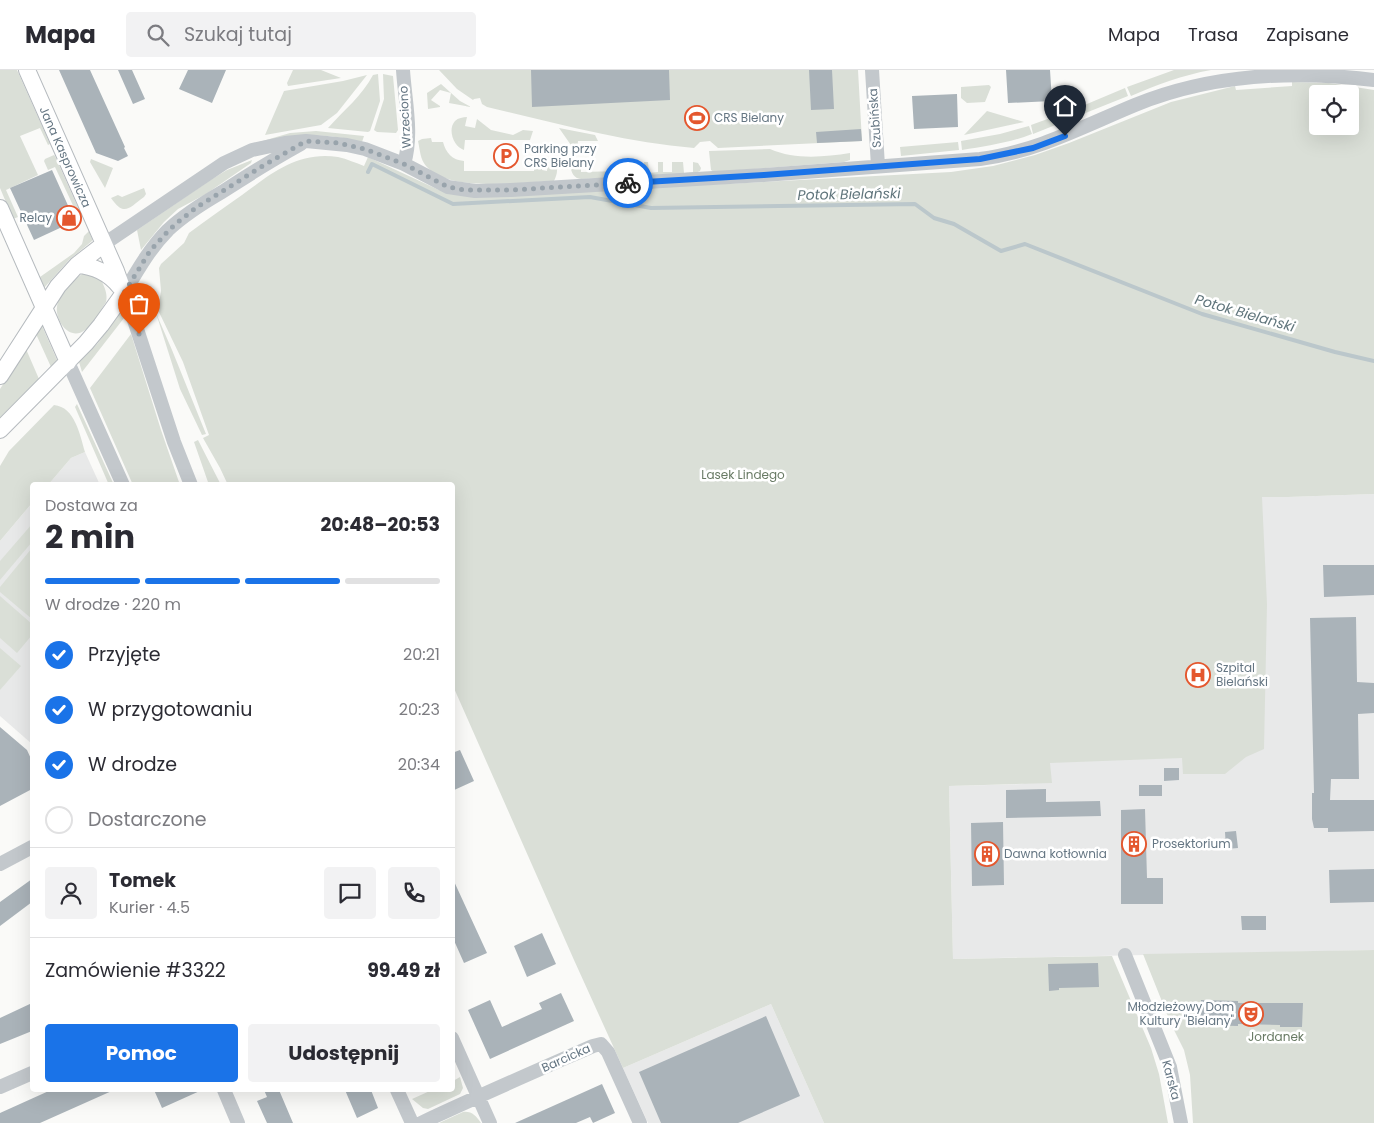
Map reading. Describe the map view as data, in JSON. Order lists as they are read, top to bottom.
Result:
{
  "streets": {
    "main road": ["Jana Kasprowicza"],
    "street": [
      "Wrzeciono",
      "Szubińska",
      "Barcicka",
      "Karska"
    ]
  },
  "water": ["Potok Bielański"],
  "parks": ["Lasek Lindego", "Jordanek"],
  "places": {
    "sports": ["CRS Bielany"],
    "parking": ["Parking przy CRS Bielany"],
    "shop": ["Relay"],
    "hospital": ["Szpital Bielański"],
    "building": ["Prosektorium", "Dawna kotłownia"],
    "theatre": ["Młodzieżowy Dom Kultury \"Bielany\""]
  },
  "page": {
    "header": "Mapa",
    "search": "Szukaj tutaj",
    "nav": ["Mapa", "Trasa", "Zapisane"],
    "heading": ["2 min", "Dostawa za", "20:48–20:53"],
    "panel": [
      "Tomek",
      "Kurier · 4.5",
      "Zamówienie #3322",
      "99.49 zł"
    ],
    "bar": "W drodze · 220 m",
    "list": [
      ["Przyjęte", "20:21"],
      ["W przygotowaniu", "20:23"],
      ["W drodze", "20:34"],
      "Dostarczone"
    ],
    "buttons": ["Pomoc", "Udostępnij"]
  }
}
